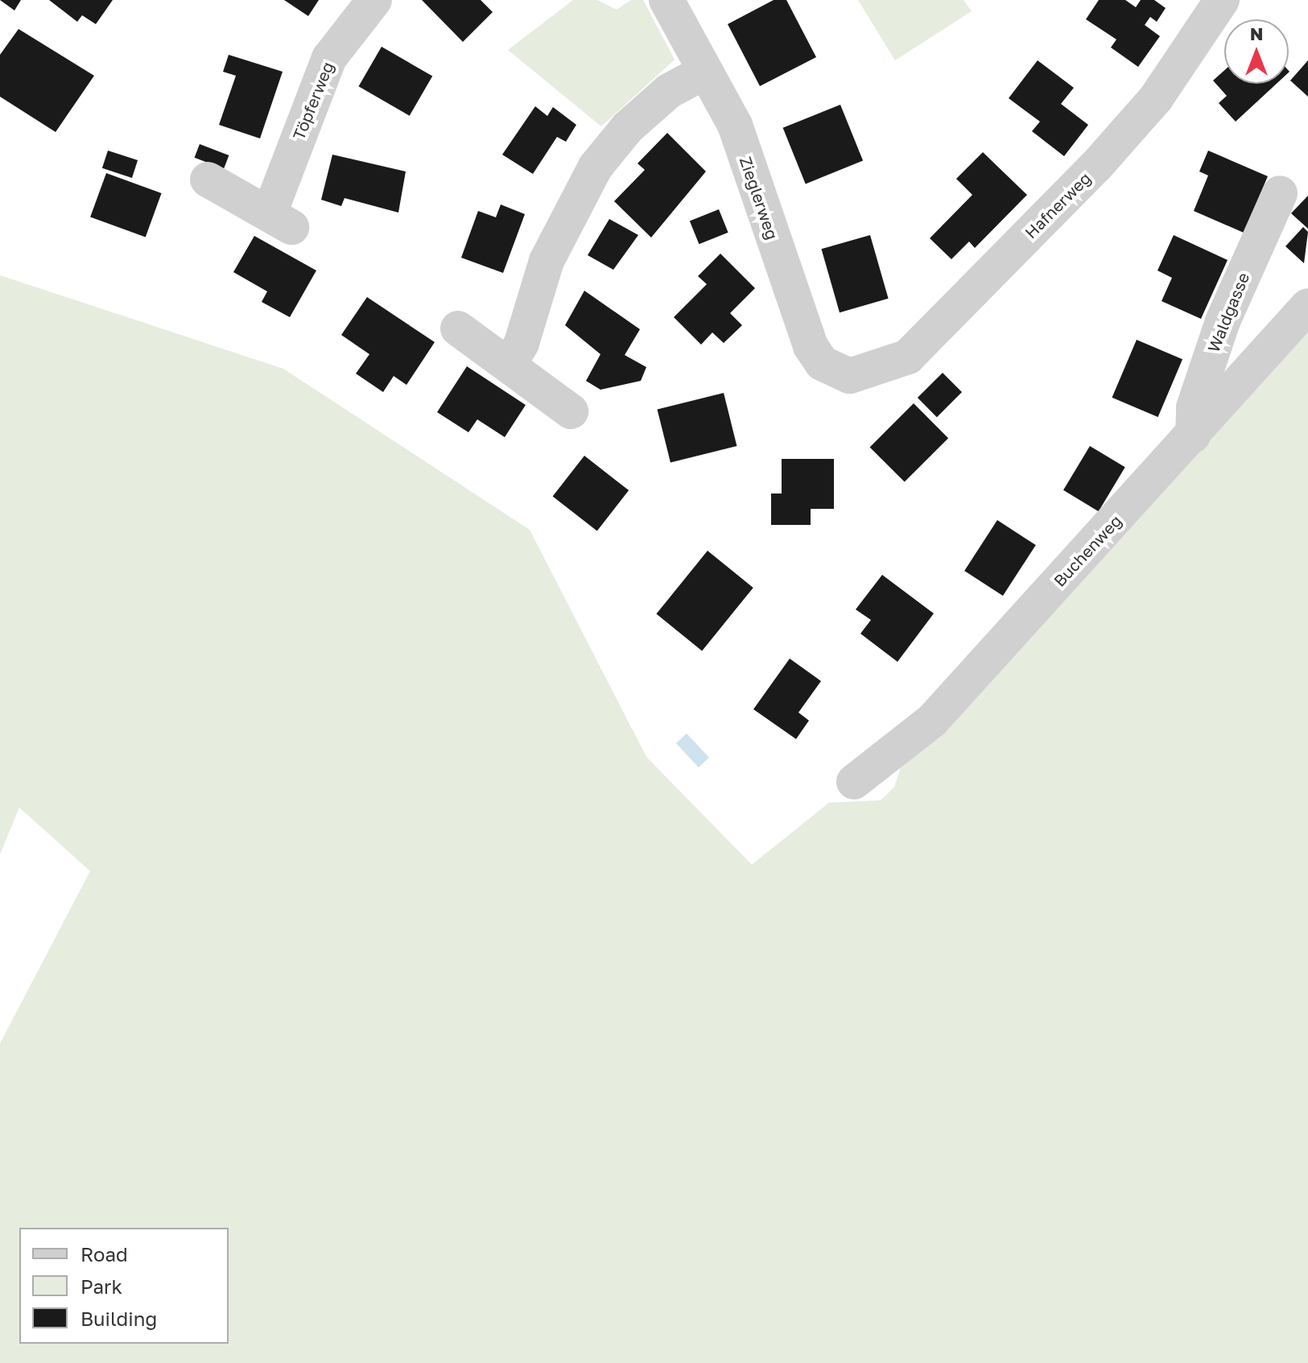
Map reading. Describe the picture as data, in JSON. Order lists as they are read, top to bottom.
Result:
{
  "streets": {
    "street": [
      "Töpferweg",
      "Zieglerweg",
      "Hafnerweg",
      "Waldgasse",
      "Buchenweg"
    ]
  },
  "crossings": [
    ["Zieglerweg", "Hafnerweg"],
    ["Waldgasse", "Buchenweg"]
  ],
  "legend": ["Road", "Park", "Building"],
  "north": "top"
}
